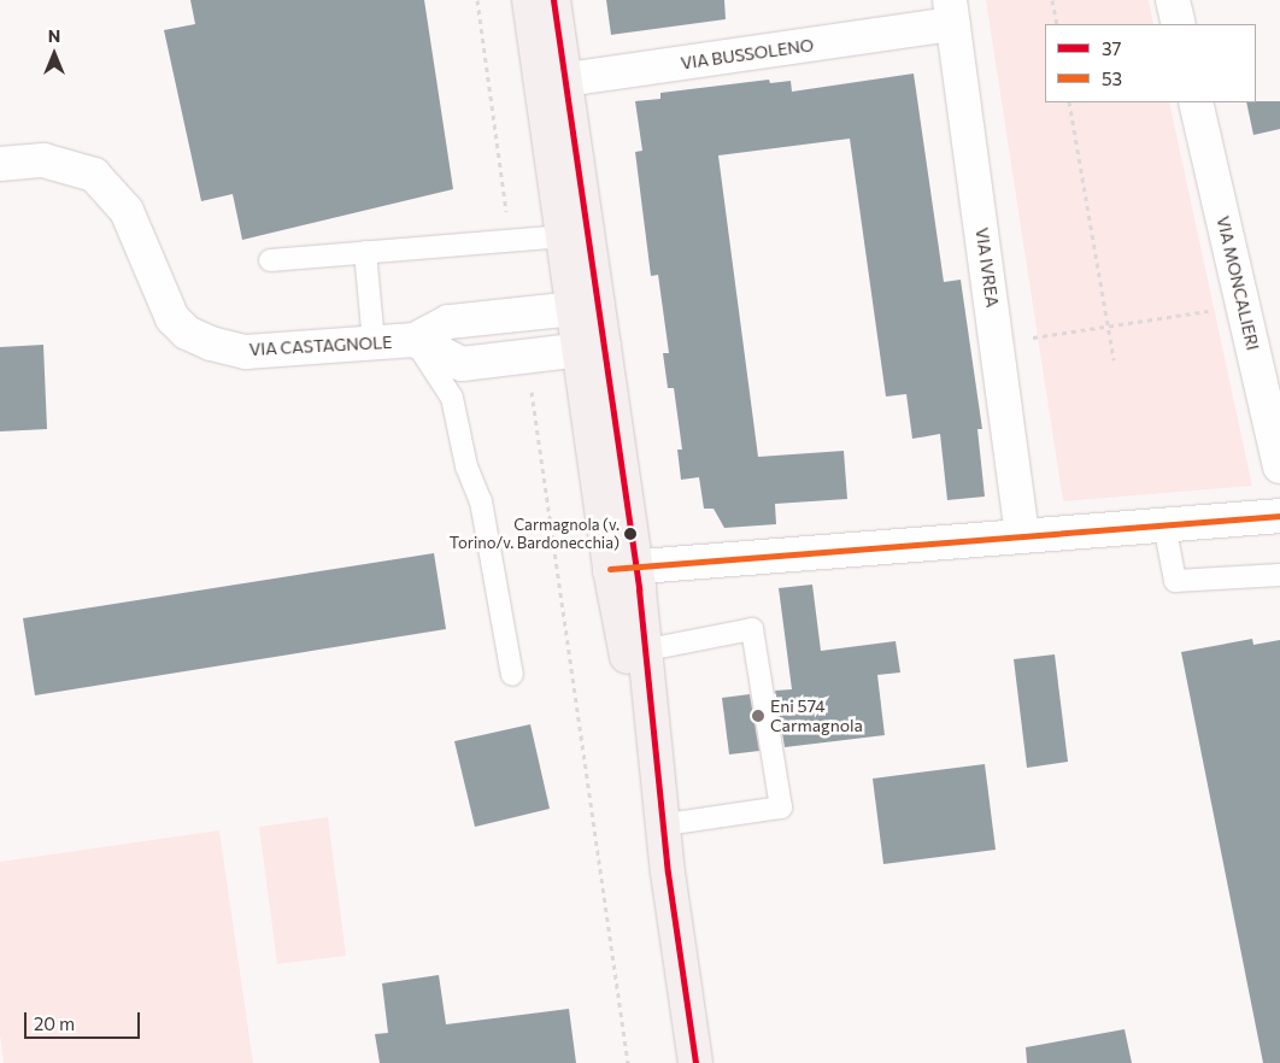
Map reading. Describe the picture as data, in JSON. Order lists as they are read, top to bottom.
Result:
{
  "streets": {
    "street": [
      "VIA BUSSOLENO",
      "VIA IVREA",
      "VIA MONCALIERI",
      "VIA CASTAGNOLE"
    ]
  },
  "crossings": [
    ["VIA BUSSOLENO", "VIA IVREA"]
  ],
  "places": ["Carmagnola (v. Torino/v. Bardonecchia)", "Eni 574 Carmagnola"],
  "lines": ["transit line 37", "transit line 53"],
  "legend": ["37", "53"],
  "scale_bar": "20 m",
  "north": "top"
}
